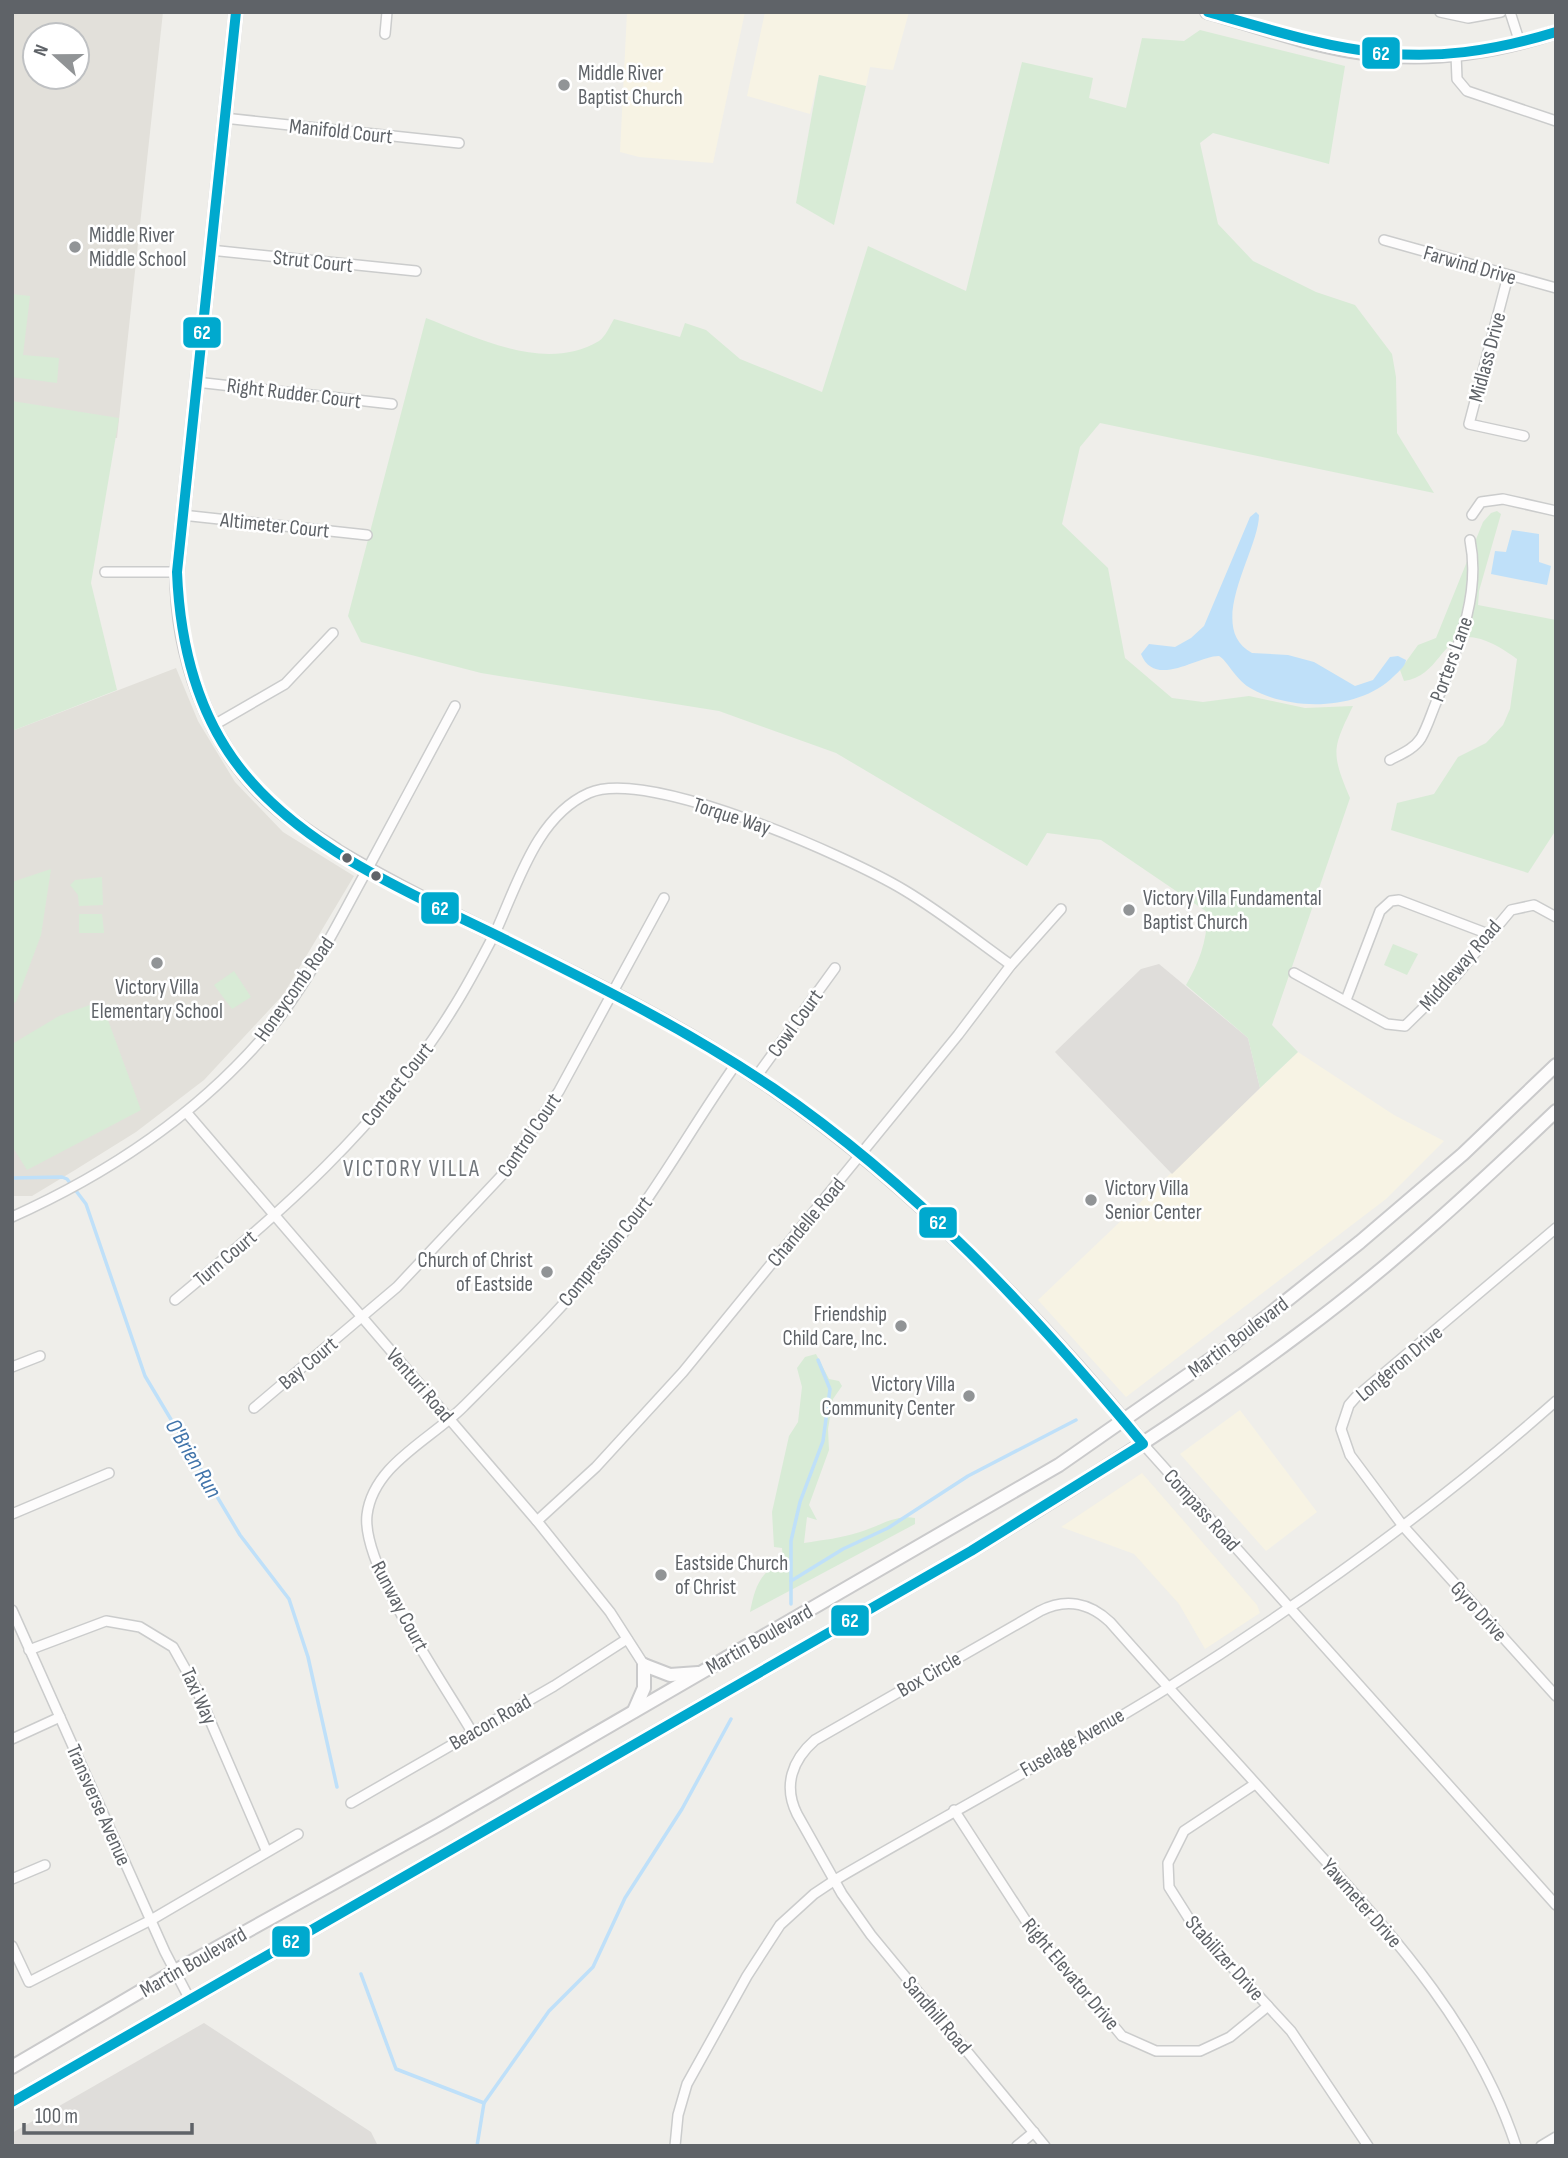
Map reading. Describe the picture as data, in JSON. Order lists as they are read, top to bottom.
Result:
{
  "streets": {
    "main road": ["Martin Boulevard", "Compass Road"],
    "street": [
      "Manifold Court",
      "Strut Court",
      "Farwind Drive",
      "Midlass Drive",
      "Right Rudder Court",
      "Altimeter Court",
      "Porters Lane",
      "Torque Way",
      "Middleway Road",
      "Honeycomb Road",
      "Cowl Court",
      "Contact Court",
      "Control Court",
      "Chandelle Road",
      "Compression Court",
      "Turn Court",
      "Bay Court",
      "Longeron Drive",
      "Venturi Road",
      "Runway Court",
      "Gyro Drive",
      "Box Circle",
      "Taxi Way",
      "Beacon Road",
      "Fuselage Avenue",
      "Transverse Avenue",
      "Yawmeter Drive",
      "Stabilizer Drive",
      "Right Elevator Drive",
      "Sandhill Road"
    ]
  },
  "crossings": [
    ["Manifold Court", "Compass Road"],
    ["Strut Court", "Compass Road"],
    ["Farwind Drive", "Midlass Drive"],
    ["Right Rudder Court", "Compass Road"],
    ["Altimeter Court", "Compass Road"],
    ["Torque Way", "Contact Court"],
    ["Torque Way", "Chandelle Road"],
    ["Torque Way", "Compass Road"],
    ["Honeycomb Road", "Venturi Road"],
    ["Honeycomb Road", "Compass Road"],
    ["Cowl Court", "Compass Road"],
    ["Contact Court", "Turn Court"],
    ["Contact Court", "Venturi Road"],
    ["Contact Court", "Compass Road"],
    ["Control Court", "Bay Court"],
    ["Control Court", "Venturi Road"],
    ["Control Court", "Compass Road"],
    ["Chandelle Road", "Venturi Road"],
    ["Chandelle Road", "Compass Road"],
    ["Compression Court", "Venturi Road"],
    ["Compression Court", "Compass Road"],
    ["Compression Court", "Runway Court"],
    ["Turn Court", "Venturi Road"],
    ["Martin Boulevard", "Compass Road"],
    ["Martin Boulevard", "Transverse Avenue"],
    ["Bay Court", "Venturi Road"],
    ["Longeron Drive", "Gyro Drive"],
    ["Longeron Drive", "Fuselage Avenue"],
    ["Venturi Road", "Runway Court"],
    ["Venturi Road", "Beacon Road"],
    ["Compass Road", "Fuselage Avenue"],
    ["Runway Court", "Beacon Road"],
    ["Gyro Drive", "Fuselage Avenue"],
    ["Box Circle", "Fuselage Avenue"],
    ["Box Circle", "Yawmeter Drive"],
    ["Box Circle", "Sandhill Road"],
    ["Taxi Way", "Transverse Avenue"],
    ["Fuselage Avenue", "Yawmeter Drive"],
    ["Fuselage Avenue", "Right Elevator Drive"],
    ["Fuselage Avenue", "Sandhill Road"],
    ["Yawmeter Drive", "Stabilizer Drive"],
    ["Stabilizer Drive", "Right Elevator Drive"]
  ],
  "districts": ["VICTORY VILLA"],
  "water": ["O'Brien Run"],
  "places": [
    "Middle River Baptist Church",
    "Middle River Middle School",
    "Victory Villa Fundamental Baptist Church",
    "Victory Villa Elementary School",
    "Victory Villa Senior Center",
    "Church of Christ of Eastside",
    "Friendship Child Care, Inc.",
    "Victory Villa Community Center",
    "Eastside Church of Christ"
  ],
  "lines": ["transit line 62"],
  "scale_bar": "100 m",
  "north": "left"
}
